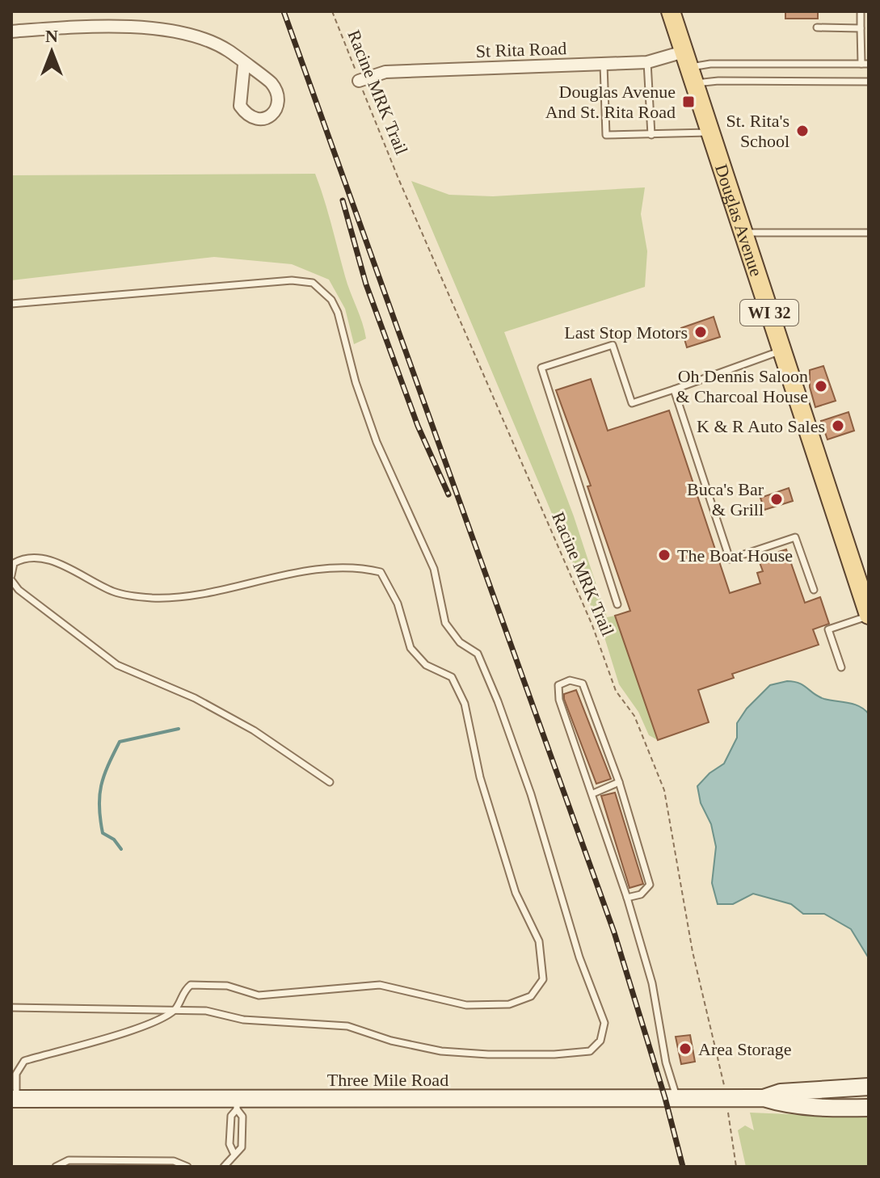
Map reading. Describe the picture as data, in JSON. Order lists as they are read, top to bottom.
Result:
{
  "streets": {
    "main road": ["Douglas Avenue", "WI 32"],
    "street": ["St Rita Road", "Three Mile Road"],
    "path": ["Racine MRK Trail"]
  },
  "crossings": [
    ["St Rita Road", "Racine MRK Trail"],
    ["St Rita Road", "Douglas Avenue"],
    ["Racine MRK Trail", "Three Mile Road"]
  ],
  "places": {
    "transit": ["Douglas Avenue And St. Rita Road"],
    "other": [
      "St. Rita's School",
      "Last Stop Motors",
      "Oh Dennis Saloon & Charcoal House",
      "K & R Auto Sales",
      "Buca's Bar & Grill",
      "The Boat House",
      "Area Storage"
    ]
  },
  "north": "top"
}
